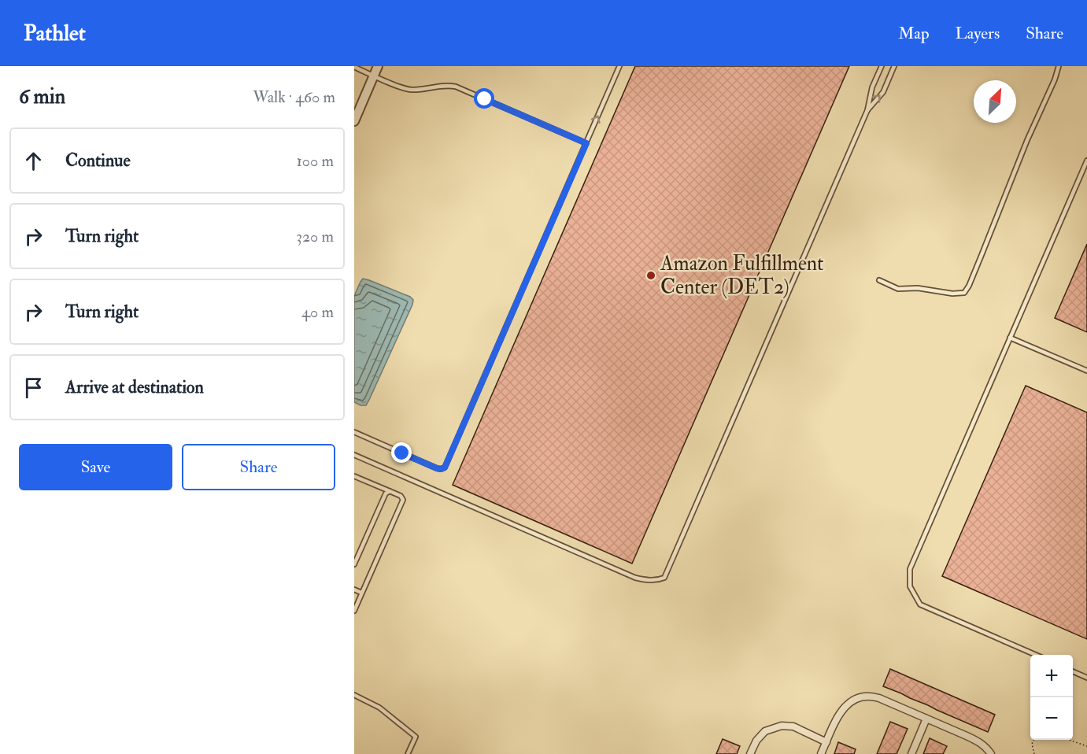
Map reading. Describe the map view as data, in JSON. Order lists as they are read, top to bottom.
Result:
{
  "places": ["Amazon Fulfillment Center (DET2)"],
  "north": "top right",
  "page": {
    "header": "Pathlet",
    "nav": ["Map", "Layers", "Share"],
    "heading": ["6 min", "Walk · 460 m"],
    "list": [
      ["Continue", "100 m"],
      ["Turn right", "320 m"],
      ["Turn right", "40 m"],
      "Arrive at destination"
    ],
    "buttons": ["Save", "Share"],
    "map_buttons": ["+", "−"]
  }
}
